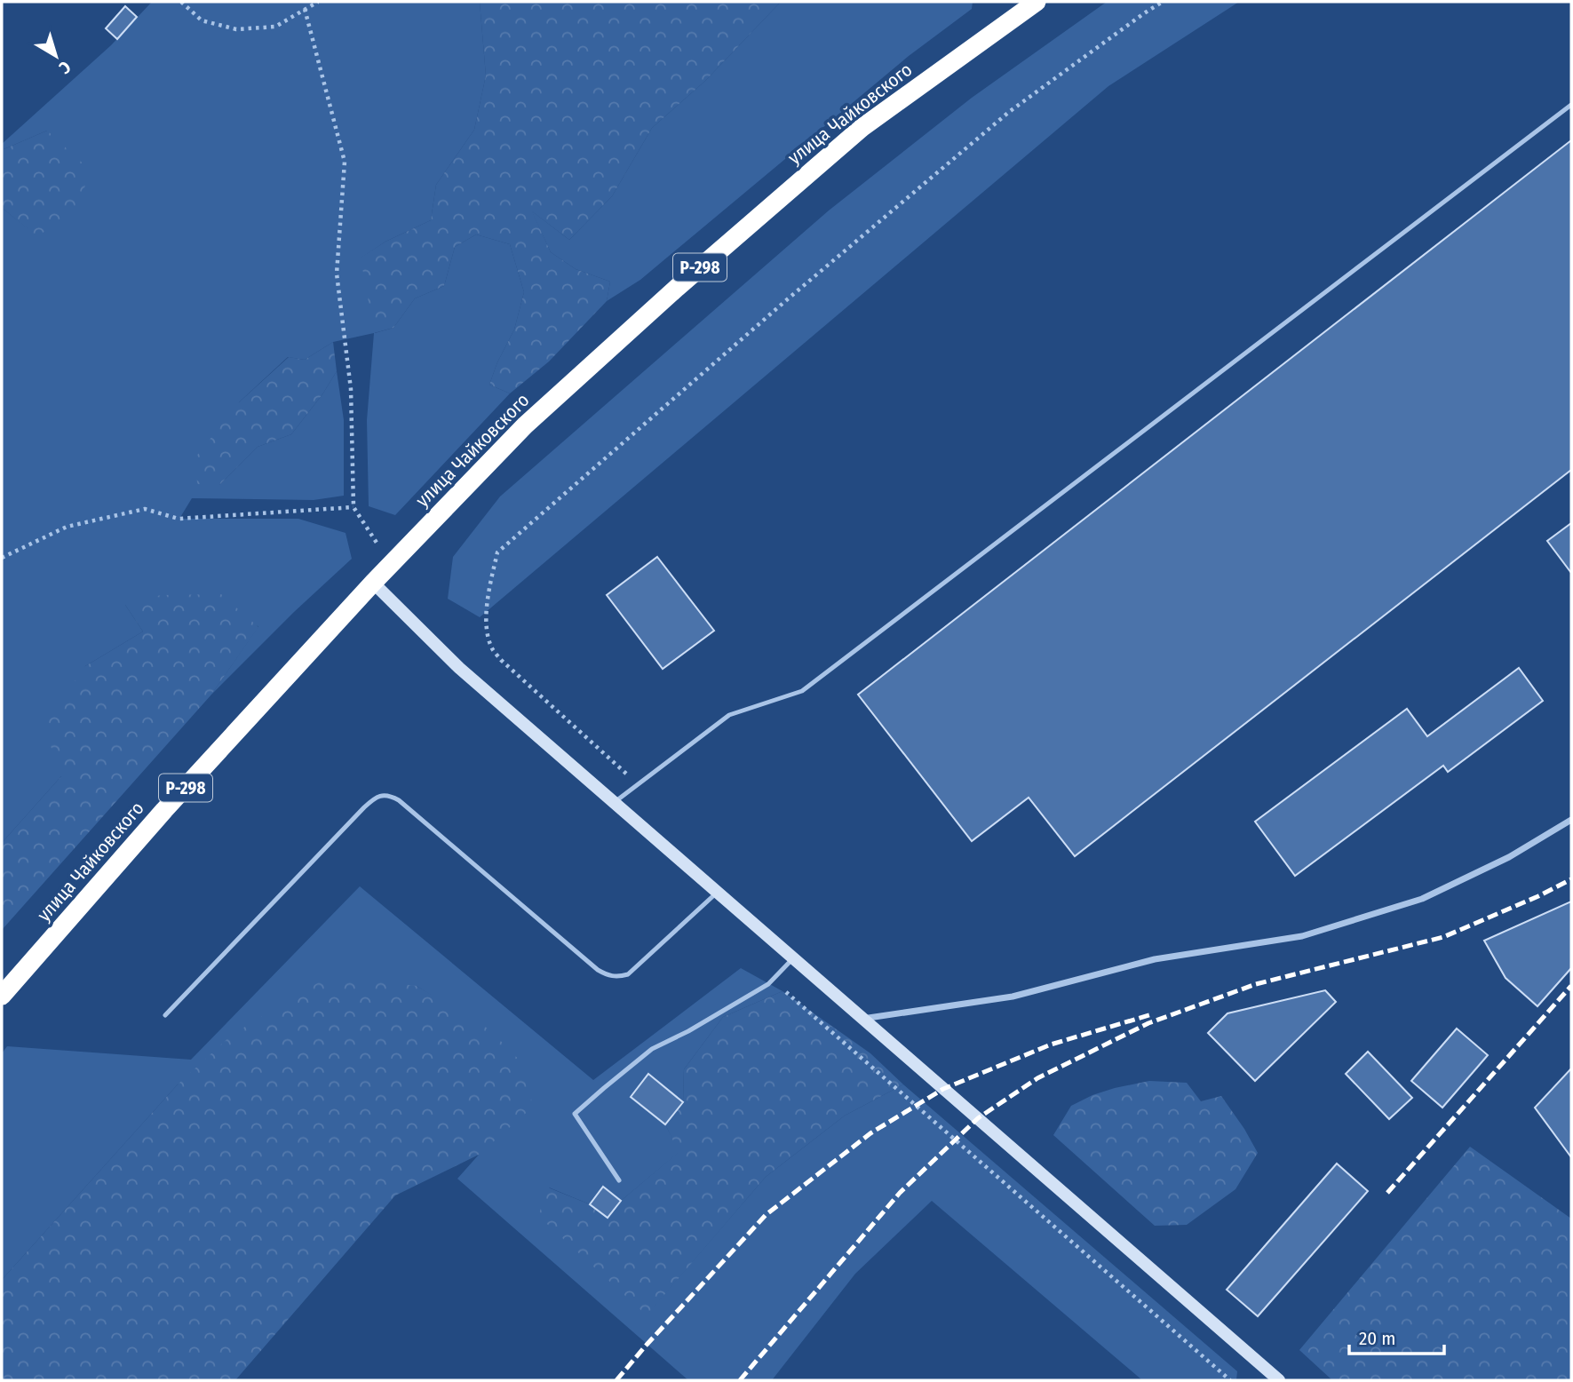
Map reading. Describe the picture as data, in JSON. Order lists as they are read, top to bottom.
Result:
{
  "streets": {
    "highway": ["улица Чайковского", "Р-298"]
  },
  "scale_bar": "20 m",
  "north": "bottom right"
}
